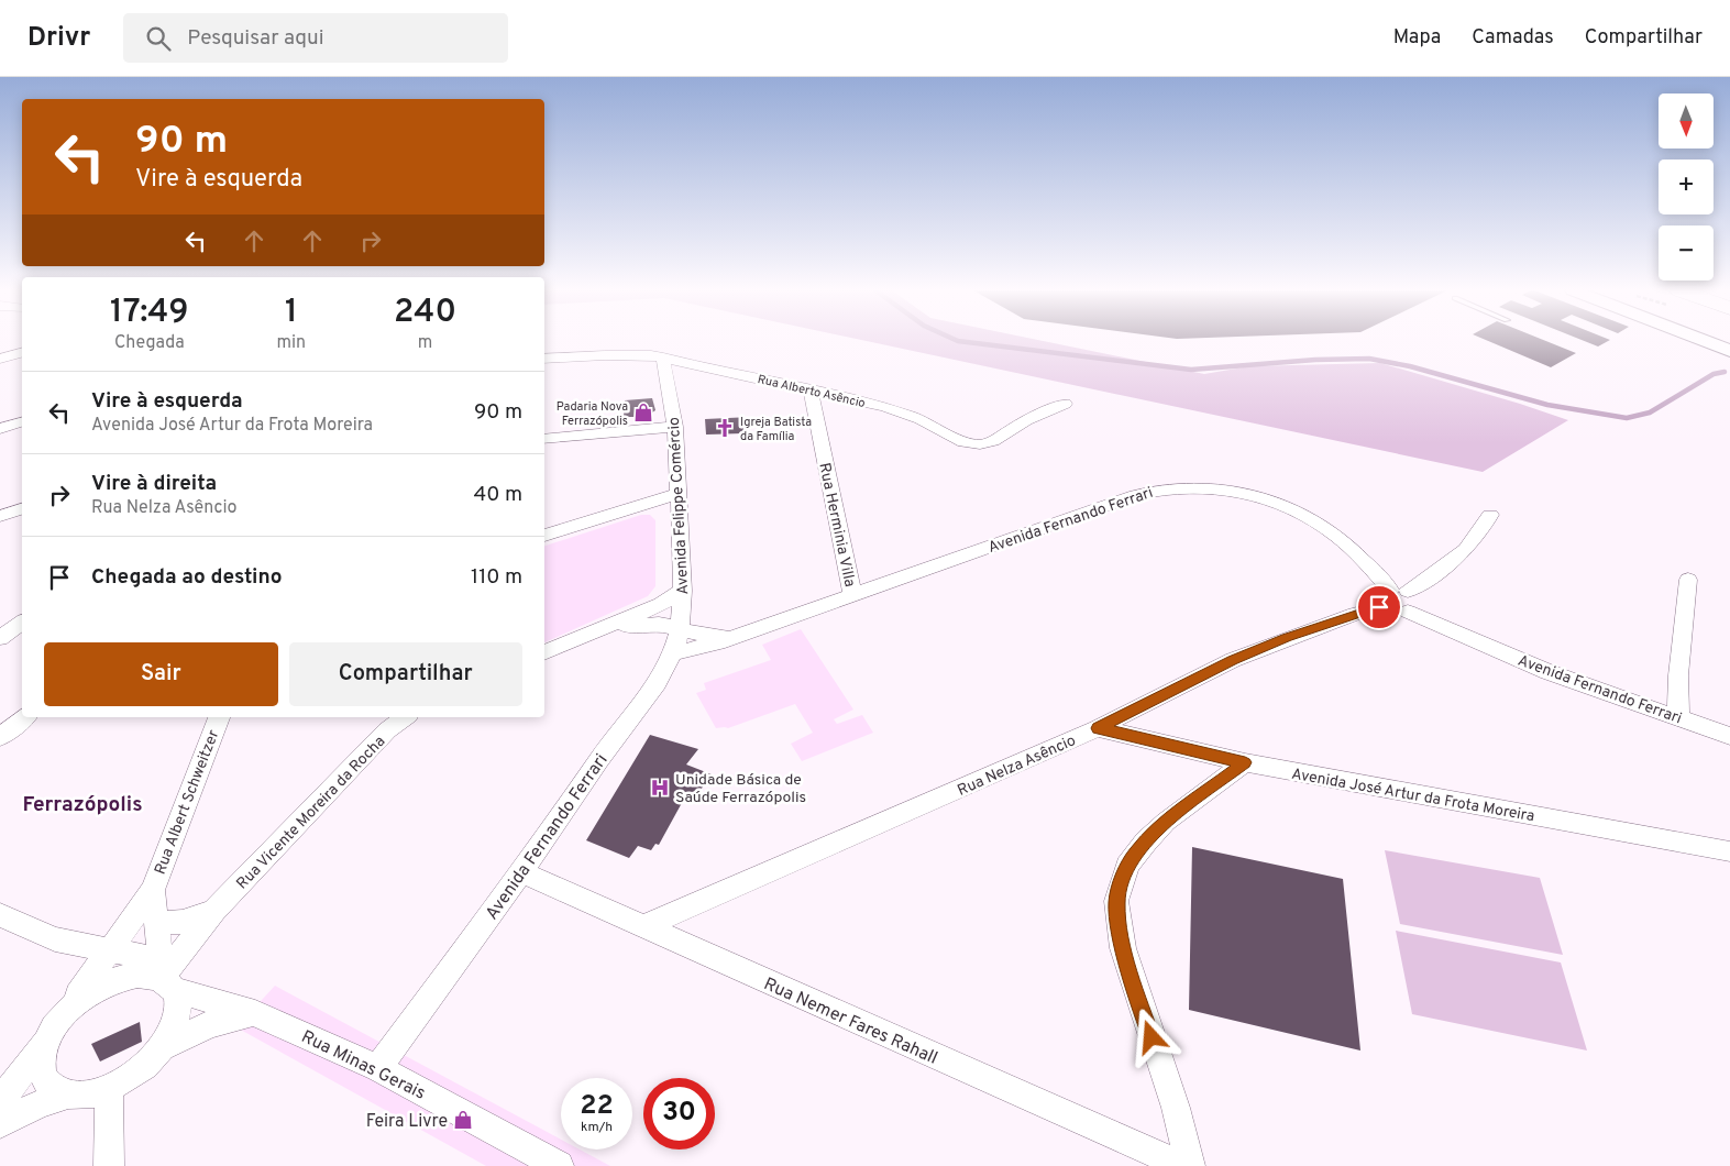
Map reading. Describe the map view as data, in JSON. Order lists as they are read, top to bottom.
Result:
{
  "streets": {
    "street": [
      "Rua Alberto Asêncio",
      "Avenida Felippe Comércio",
      "Avenida Fernando Ferrari",
      "Rua Herminia Villa",
      "Rua Nelza Asêncio",
      "Avenida José Artur da Frota Moreira",
      "Rua Albert Schweitzer",
      "Rua Vicente Moreira da Rocha",
      "Rua Nemer Fares Rahall",
      "Rua Minas Gerais"
    ]
  },
  "crossings": [
    ["Rua Alberto Asêncio", "Avenida Felippe Comércio"],
    ["Rua Alberto Asêncio", "Rua Herminia Villa"],
    ["Avenida Felippe Comércio", "Avenida Fernando Ferrari"],
    ["Avenida Fernando Ferrari", "Rua Herminia Villa"],
    ["Avenida Fernando Ferrari", "Rua Nelza Asêncio"],
    ["Avenida Fernando Ferrari", "Rua Nemer Fares Rahall"],
    ["Avenida Fernando Ferrari", "Rua Minas Gerais"],
    ["Rua Nelza Asêncio", "Avenida José Artur da Frota Moreira"],
    ["Rua Nelza Asêncio", "Rua Nemer Fares Rahall"],
    ["Rua Albert Schweitzer", "Rua Vicente Moreira da Rocha"],
    ["Rua Albert Schweitzer", "Rua Minas Gerais"],
    ["Rua Vicente Moreira da Rocha", "Rua Minas Gerais"]
  ],
  "districts": ["Ferrazópolis"],
  "places": {
    "shop": ["Padaria Nova Ferrazópolis", "Feira Livre"],
    "church": ["Igreja Batista da Família"],
    "hospital": ["Unidade Básica de Saúde Ferrazópolis"]
  },
  "north": "bottom",
  "page": {
    "header": "Drivr",
    "search": "Pesquisar aqui",
    "nav": ["Mapa", "Camadas", "Compartilhar"],
    "map_buttons": ["+", "−"],
    "turn": ["90 m", "Vire à esquerda"],
    "eta": [
      "17:49",
      "Chegada",
      "1",
      "min",
      "240",
      "m"
    ],
    "list": [
      {
        "name": "Vire à esquerda",
        "note": "Avenida José Artur da Frota Moreira",
        "value": "90 m"
      },
      {
        "name": "Vire à direita",
        "note": "Rua Nelza Asêncio",
        "value": "40 m"
      },
      {
        "name": "Chegada ao destino",
        "value": "110 m"
      }
    ],
    "buttons": ["Sair", "Compartilhar"],
    "speed": "22 km/h",
    "limit": "30"
  }
}
